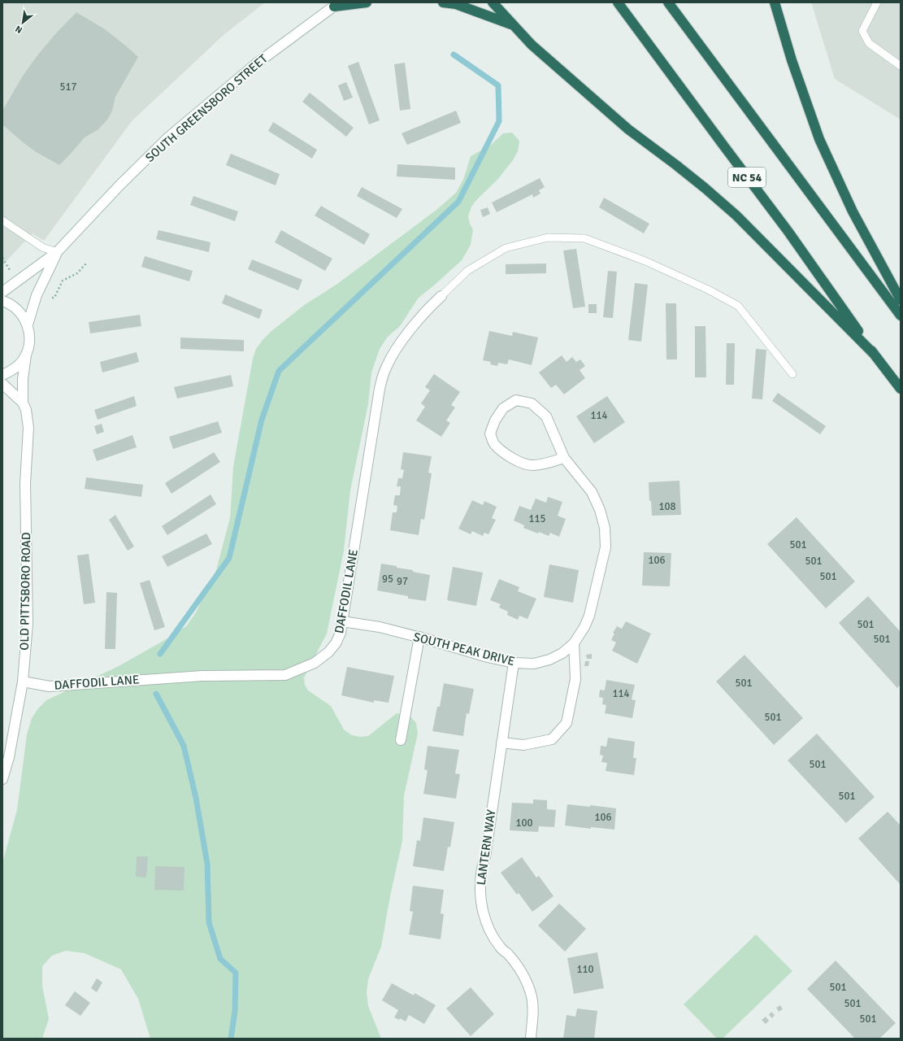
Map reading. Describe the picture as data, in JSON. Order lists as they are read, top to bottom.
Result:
{
  "streets": {
    "highway": ["NC 54"],
    "street": [
      "SOUTH GREENSBORO STREET",
      "OLD PITTSBORO ROAD",
      "DAFFODIL LANE",
      "SOUTH PEAK DRIVE",
      "LANTERN WAY"
    ]
  },
  "crossings": [
    ["SOUTH GREENSBORO STREET", "OLD PITTSBORO ROAD"],
    ["OLD PITTSBORO ROAD", "DAFFODIL LANE"],
    ["DAFFODIL LANE", "SOUTH PEAK DRIVE"],
    ["SOUTH PEAK DRIVE", "LANTERN WAY"]
  ],
  "house_numbers": [
    "517",
    "114",
    "108",
    "115",
    "501",
    "106",
    "501",
    "501",
    "95",
    "97",
    "501",
    "501",
    "501",
    "114",
    "501",
    "501",
    "501",
    "106",
    "100",
    "110",
    "501",
    "501",
    "501"
  ],
  "north": "bottom left"
}
